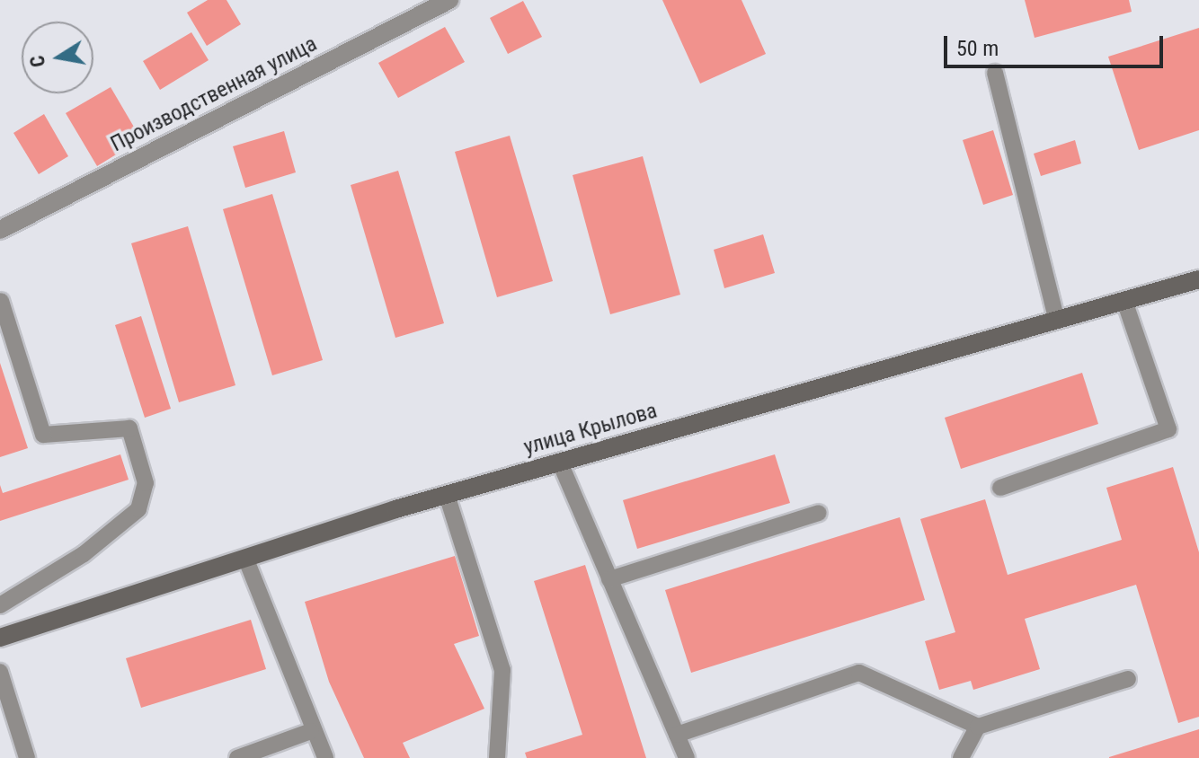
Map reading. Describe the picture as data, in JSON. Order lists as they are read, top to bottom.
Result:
{
  "streets": {
    "street": ["Производственная улица", "улица Крылова"]
  },
  "scale_bar": "50 m",
  "north": "left"
}
